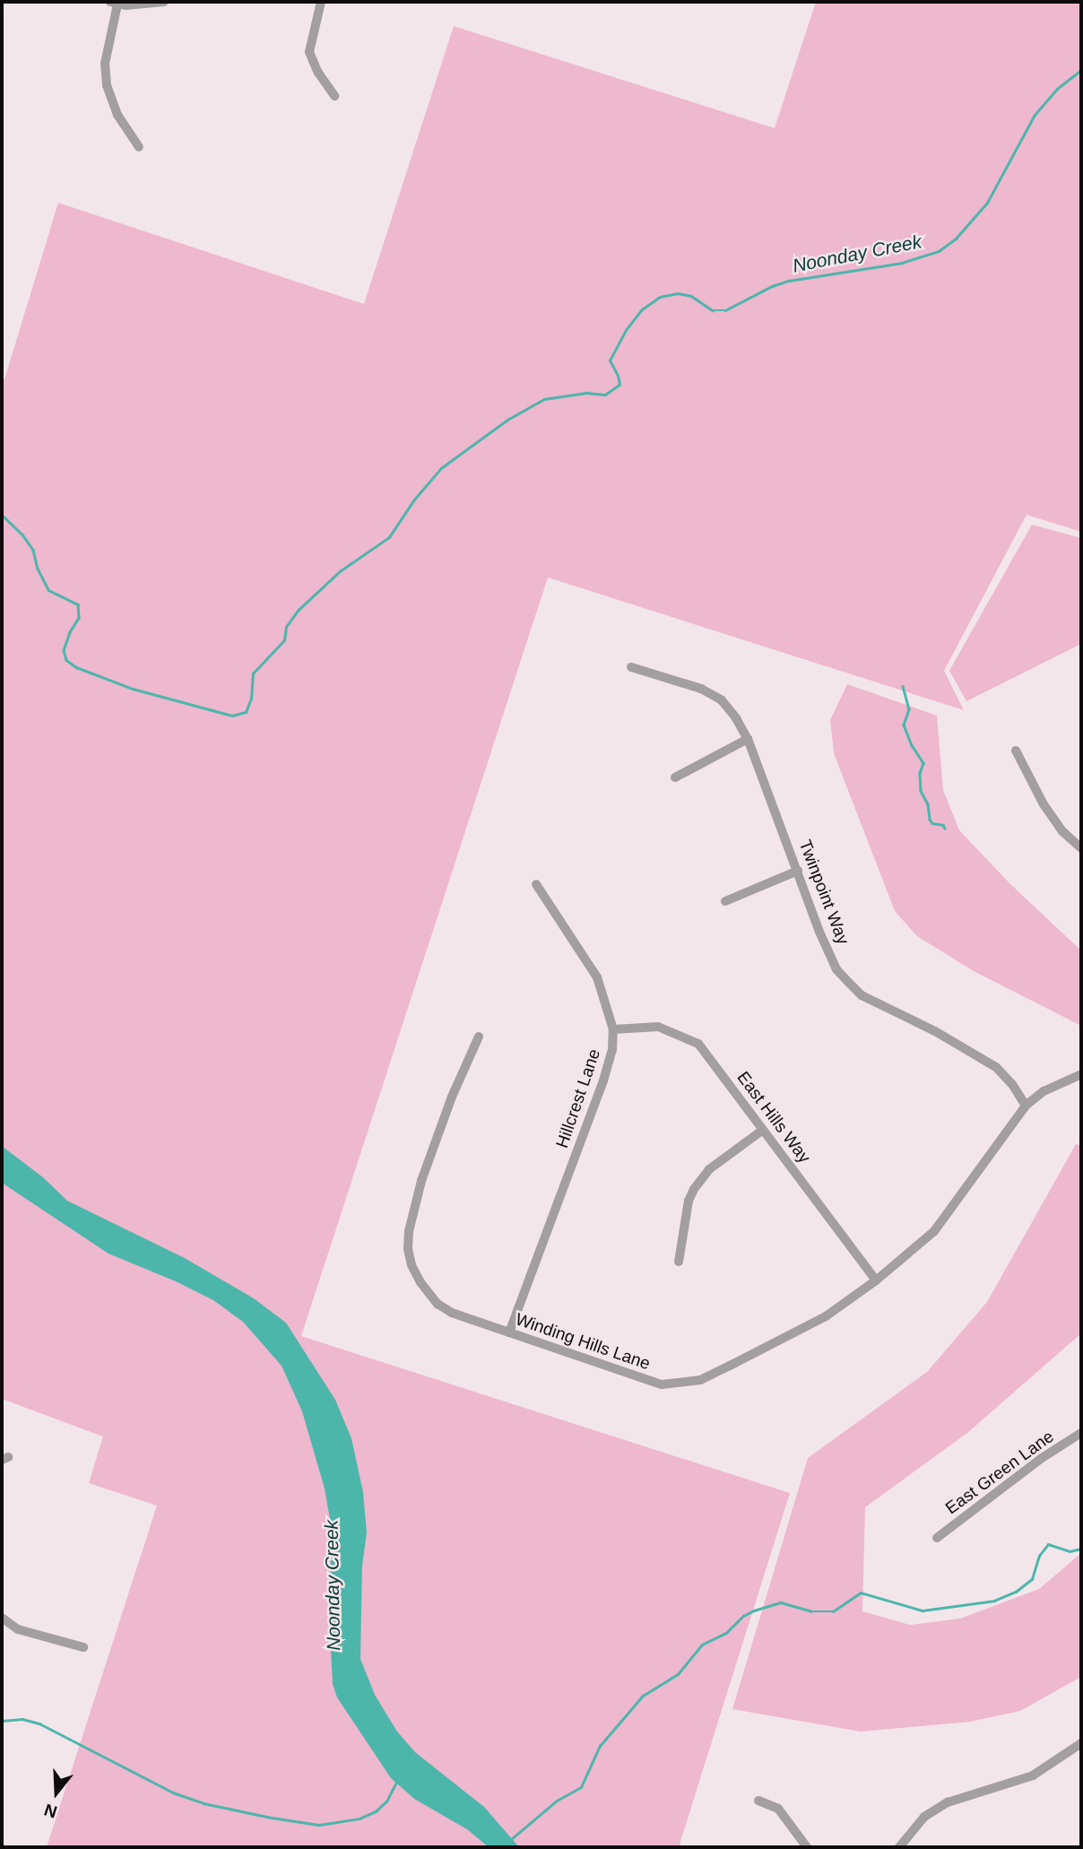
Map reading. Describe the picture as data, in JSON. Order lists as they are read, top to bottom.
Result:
{
  "streets": {
    "street": [
      "Twinpoint Way",
      "Hillcrest Lane",
      "East Hills Way",
      "Winding Hills Lane",
      "East Green Lane"
    ]
  },
  "crossings": [
    ["Twinpoint Way", "Winding Hills Lane"],
    ["Hillcrest Lane", "East Hills Way"],
    ["Hillcrest Lane", "Winding Hills Lane"],
    ["East Hills Way", "Winding Hills Lane"]
  ],
  "water": ["Noonday Creek"],
  "north": "bottom"
}
